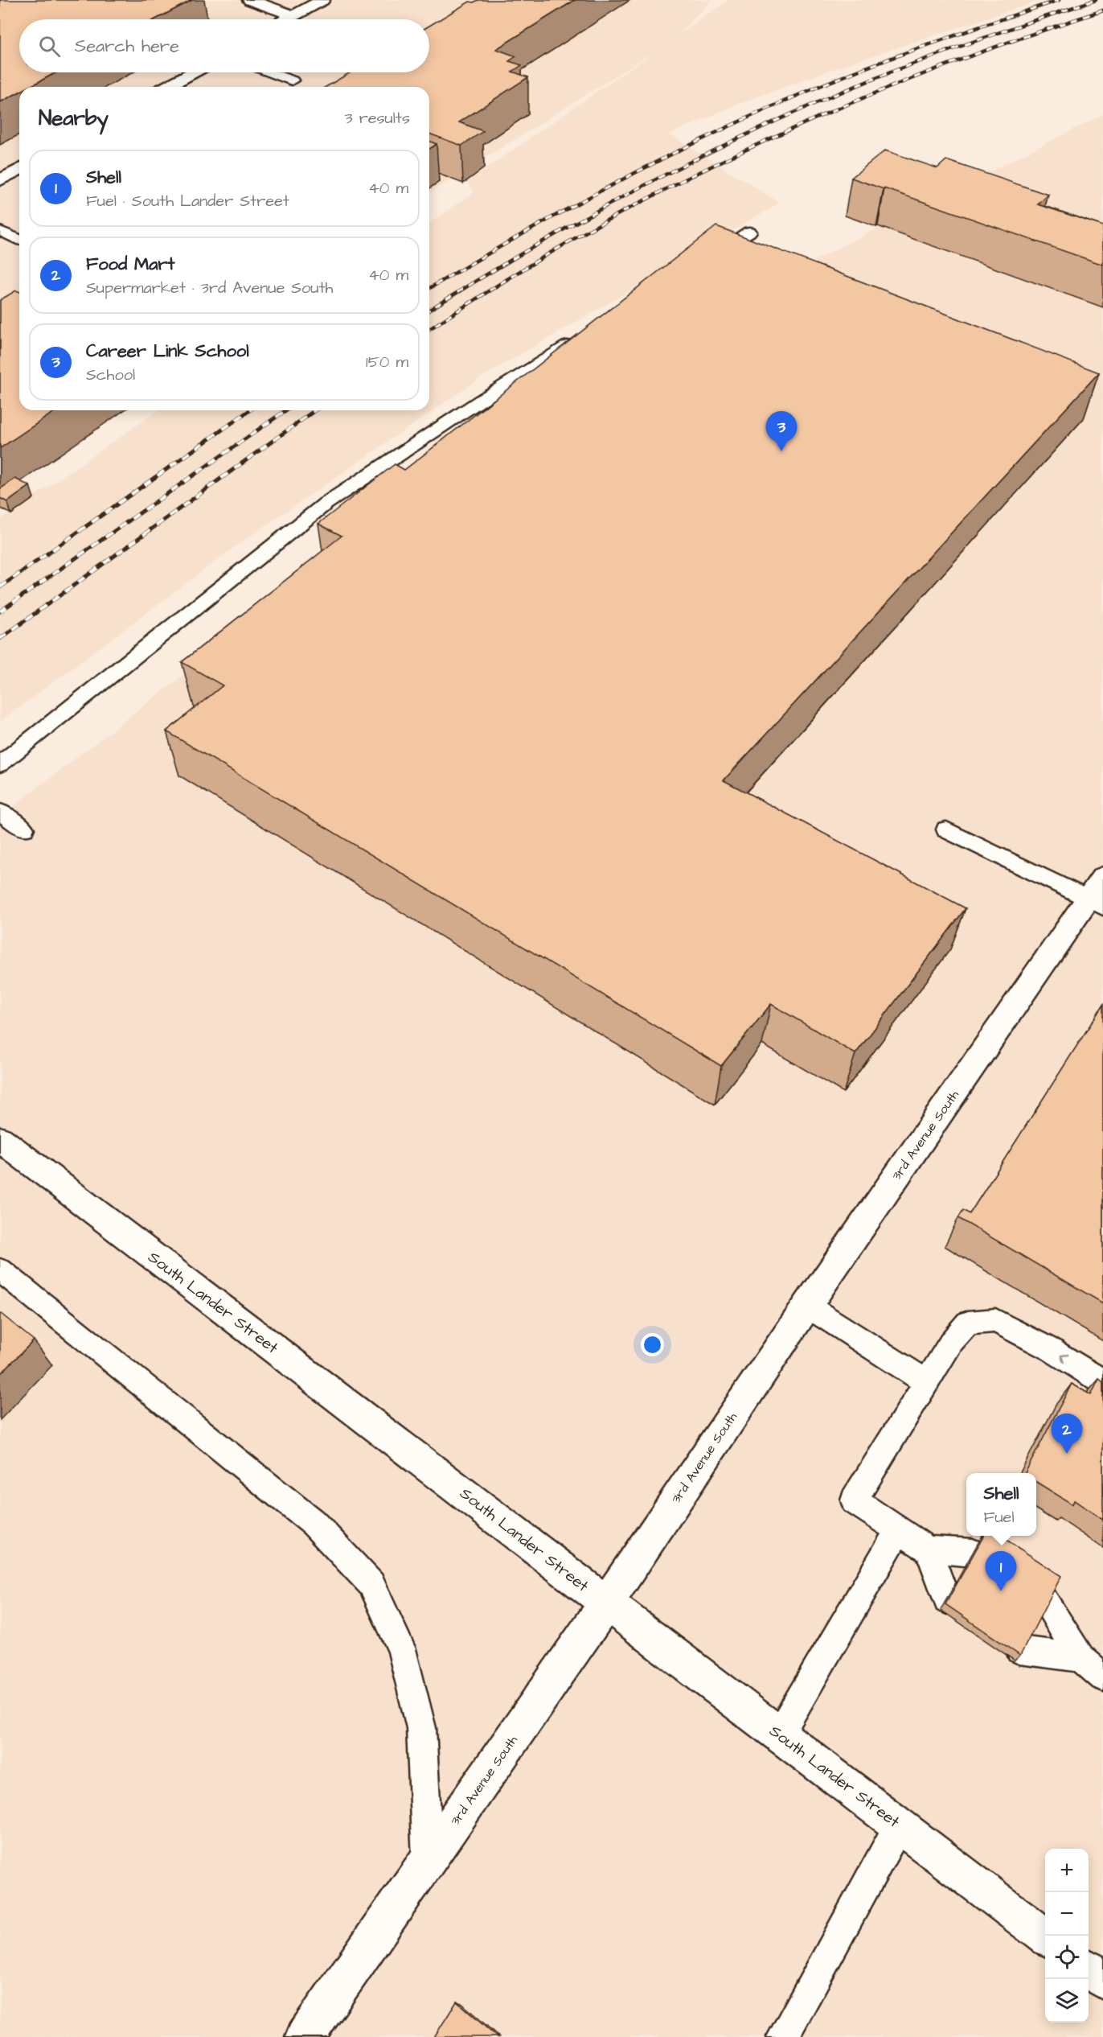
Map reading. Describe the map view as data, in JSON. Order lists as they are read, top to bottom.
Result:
{
  "streets": {
    "street": ["3rd Avenue South", "South Lander Street"]
  },
  "crossings": [
    ["3rd Avenue South", "South Lander Street"]
  ],
  "page": {
    "search": "Search here",
    "heading": ["Nearby", "3 results"],
    "list": [
      {
        "mark": "1",
        "name": "Shell",
        "note": "Fuel · South Lander Street",
        "value": "40 m"
      },
      {
        "mark": "2",
        "name": "Food Mart",
        "note": "Supermarket · 3rd Avenue South",
        "value": "40 m"
      },
      {
        "mark": "3",
        "name": "Career Link School",
        "note": "School",
        "value": "150 m"
      }
    ],
    "pins": ["3", "2", "1"],
    "popup": ["Shell", "Fuel"],
    "map_buttons": ["+", "−"]
  }
}
